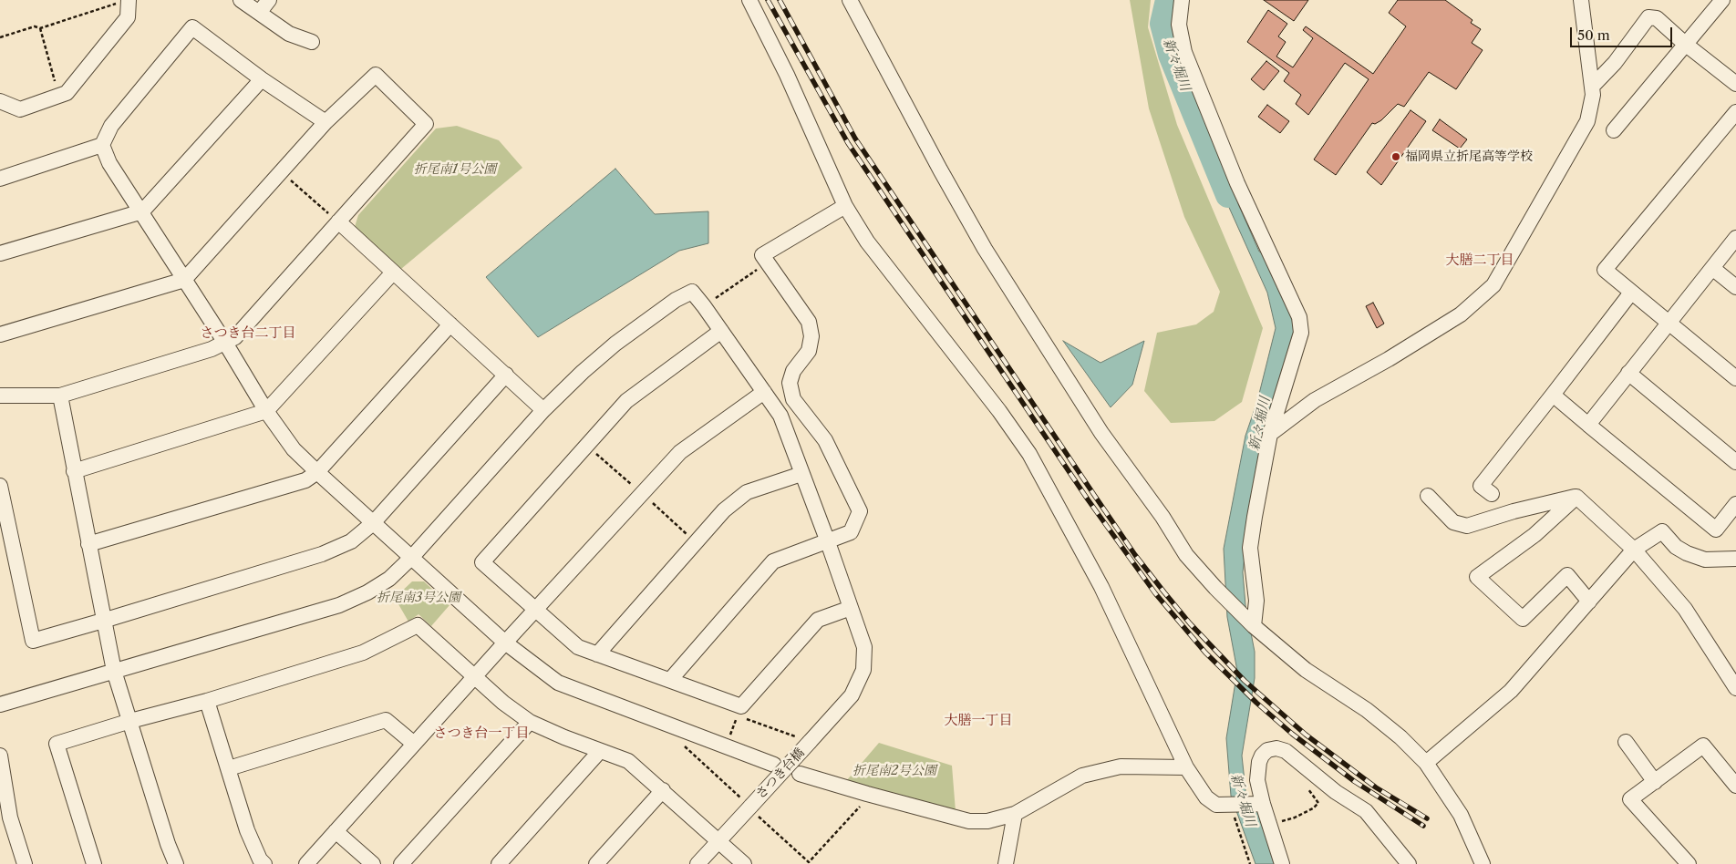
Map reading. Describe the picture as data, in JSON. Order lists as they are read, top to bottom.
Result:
{
  "streets": {
    "street": ["さつき台橋"]
  },
  "districts": [
    "大膳二丁目",
    "さつき台二丁目",
    "大膳一丁目",
    "さつき台一丁目"
  ],
  "water": ["新々堀川"],
  "parks": ["折尾南1号公園", "折尾南3号公園", "折尾南2号公園"],
  "places": ["福岡県立折尾高等学校"],
  "scale_bar": "50 m"
}
